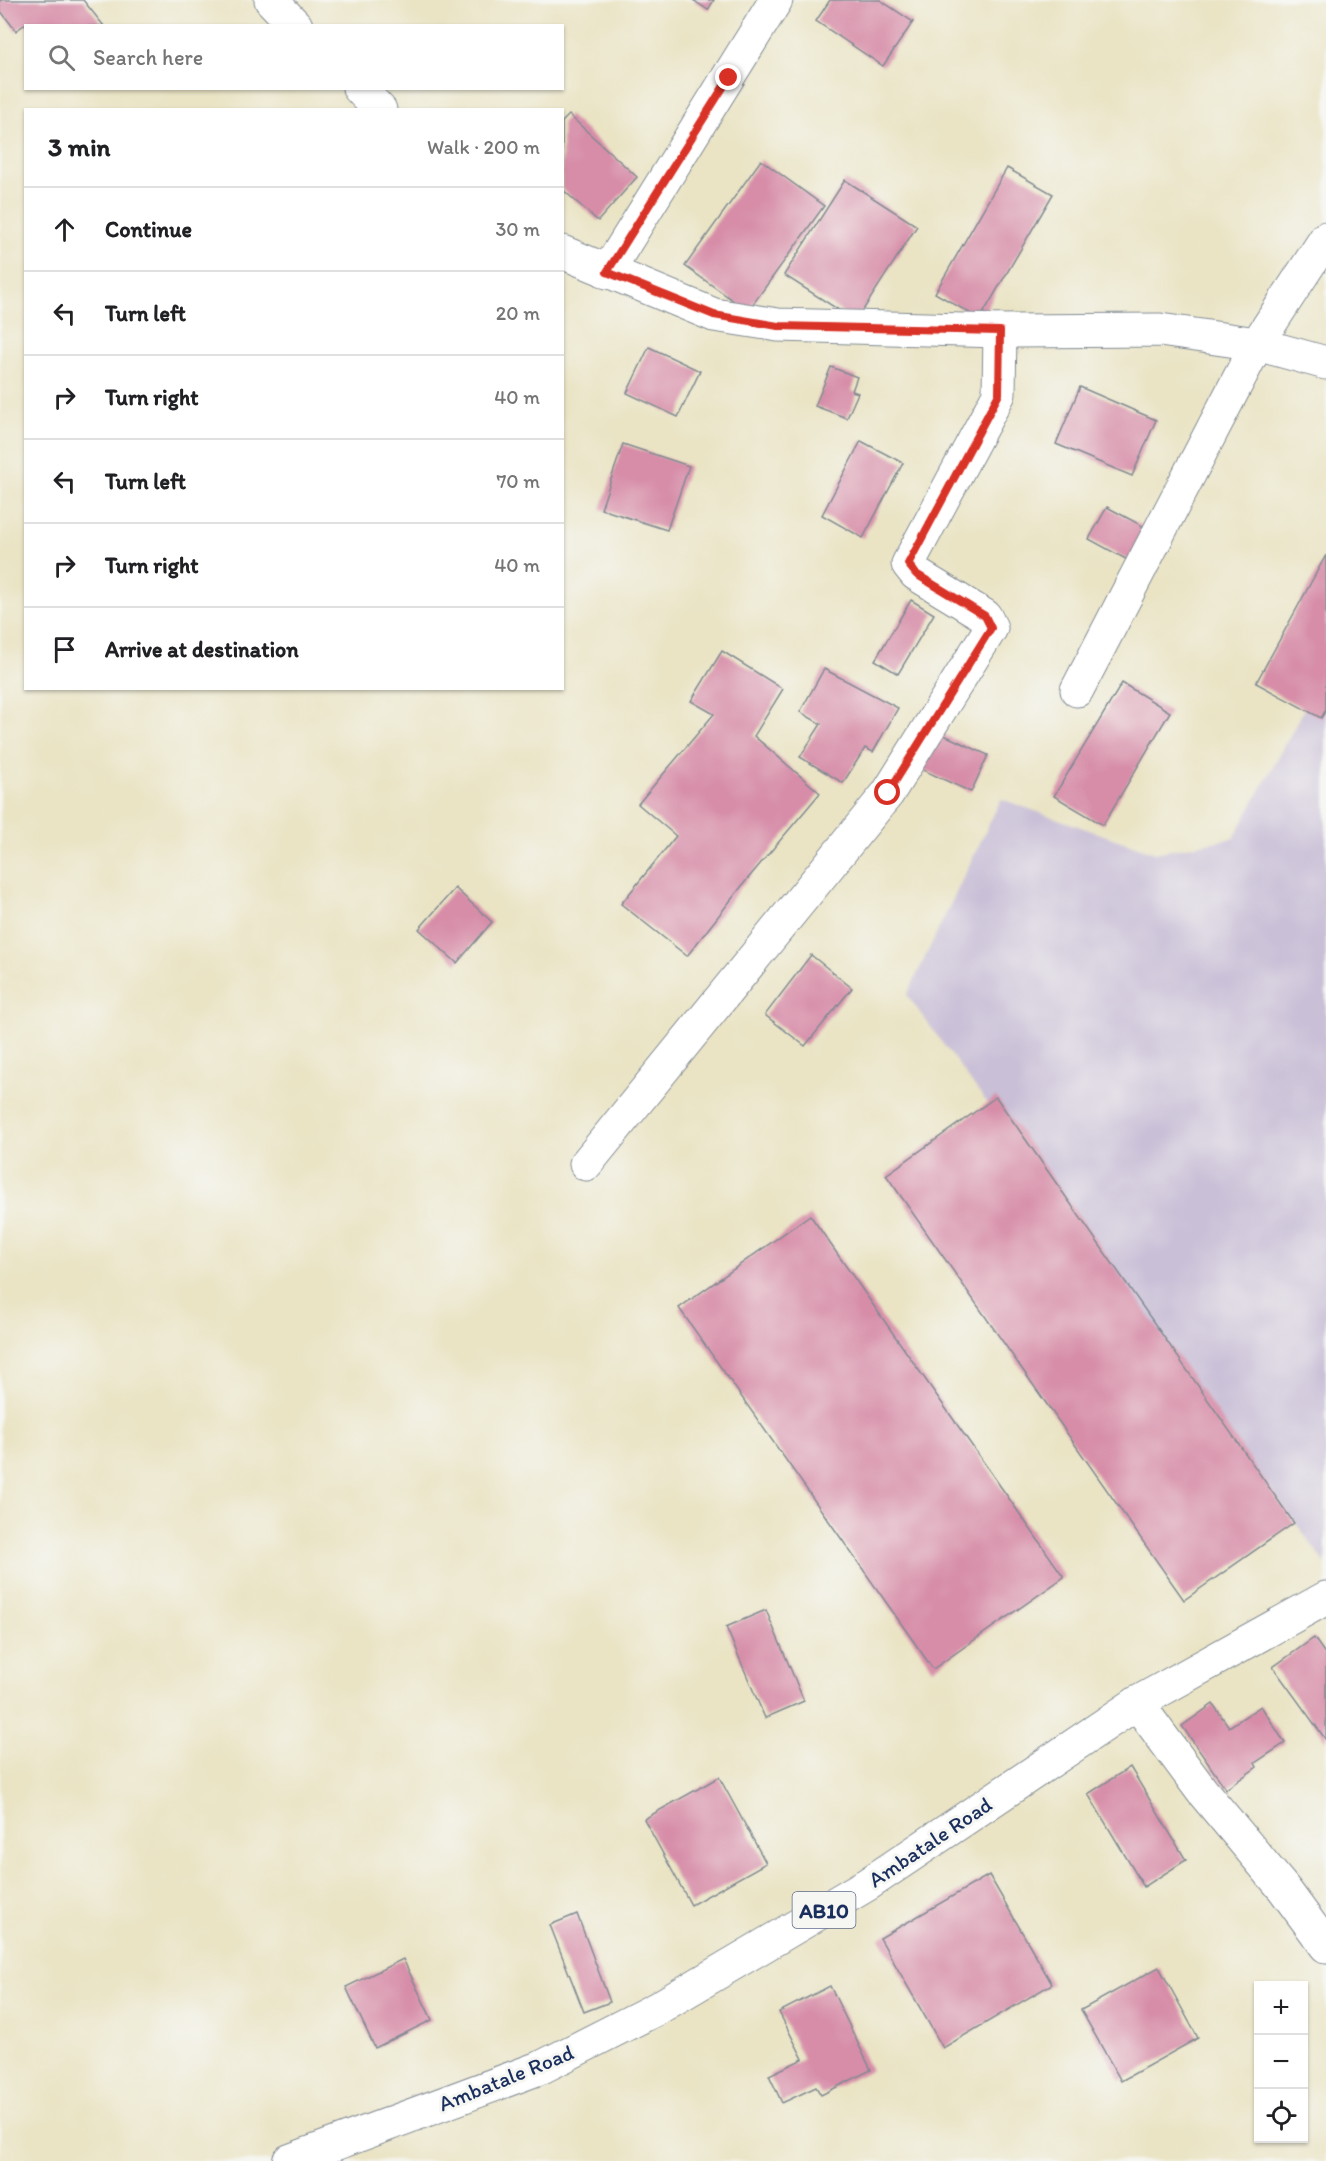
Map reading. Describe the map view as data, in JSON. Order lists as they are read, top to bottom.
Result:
{
  "streets": {
    "street": ["Ambatale Road", "AB10"]
  },
  "page": {
    "search": "Search here",
    "heading": ["3 min", "Walk · 200 m"],
    "list": [
      ["Continue", "30 m"],
      ["Turn left", "20 m"],
      ["Turn right", "40 m"],
      ["Turn left", "70 m"],
      ["Turn right", "40 m"],
      "Arrive at destination"
    ],
    "map_buttons": ["+", "−"]
  }
}
